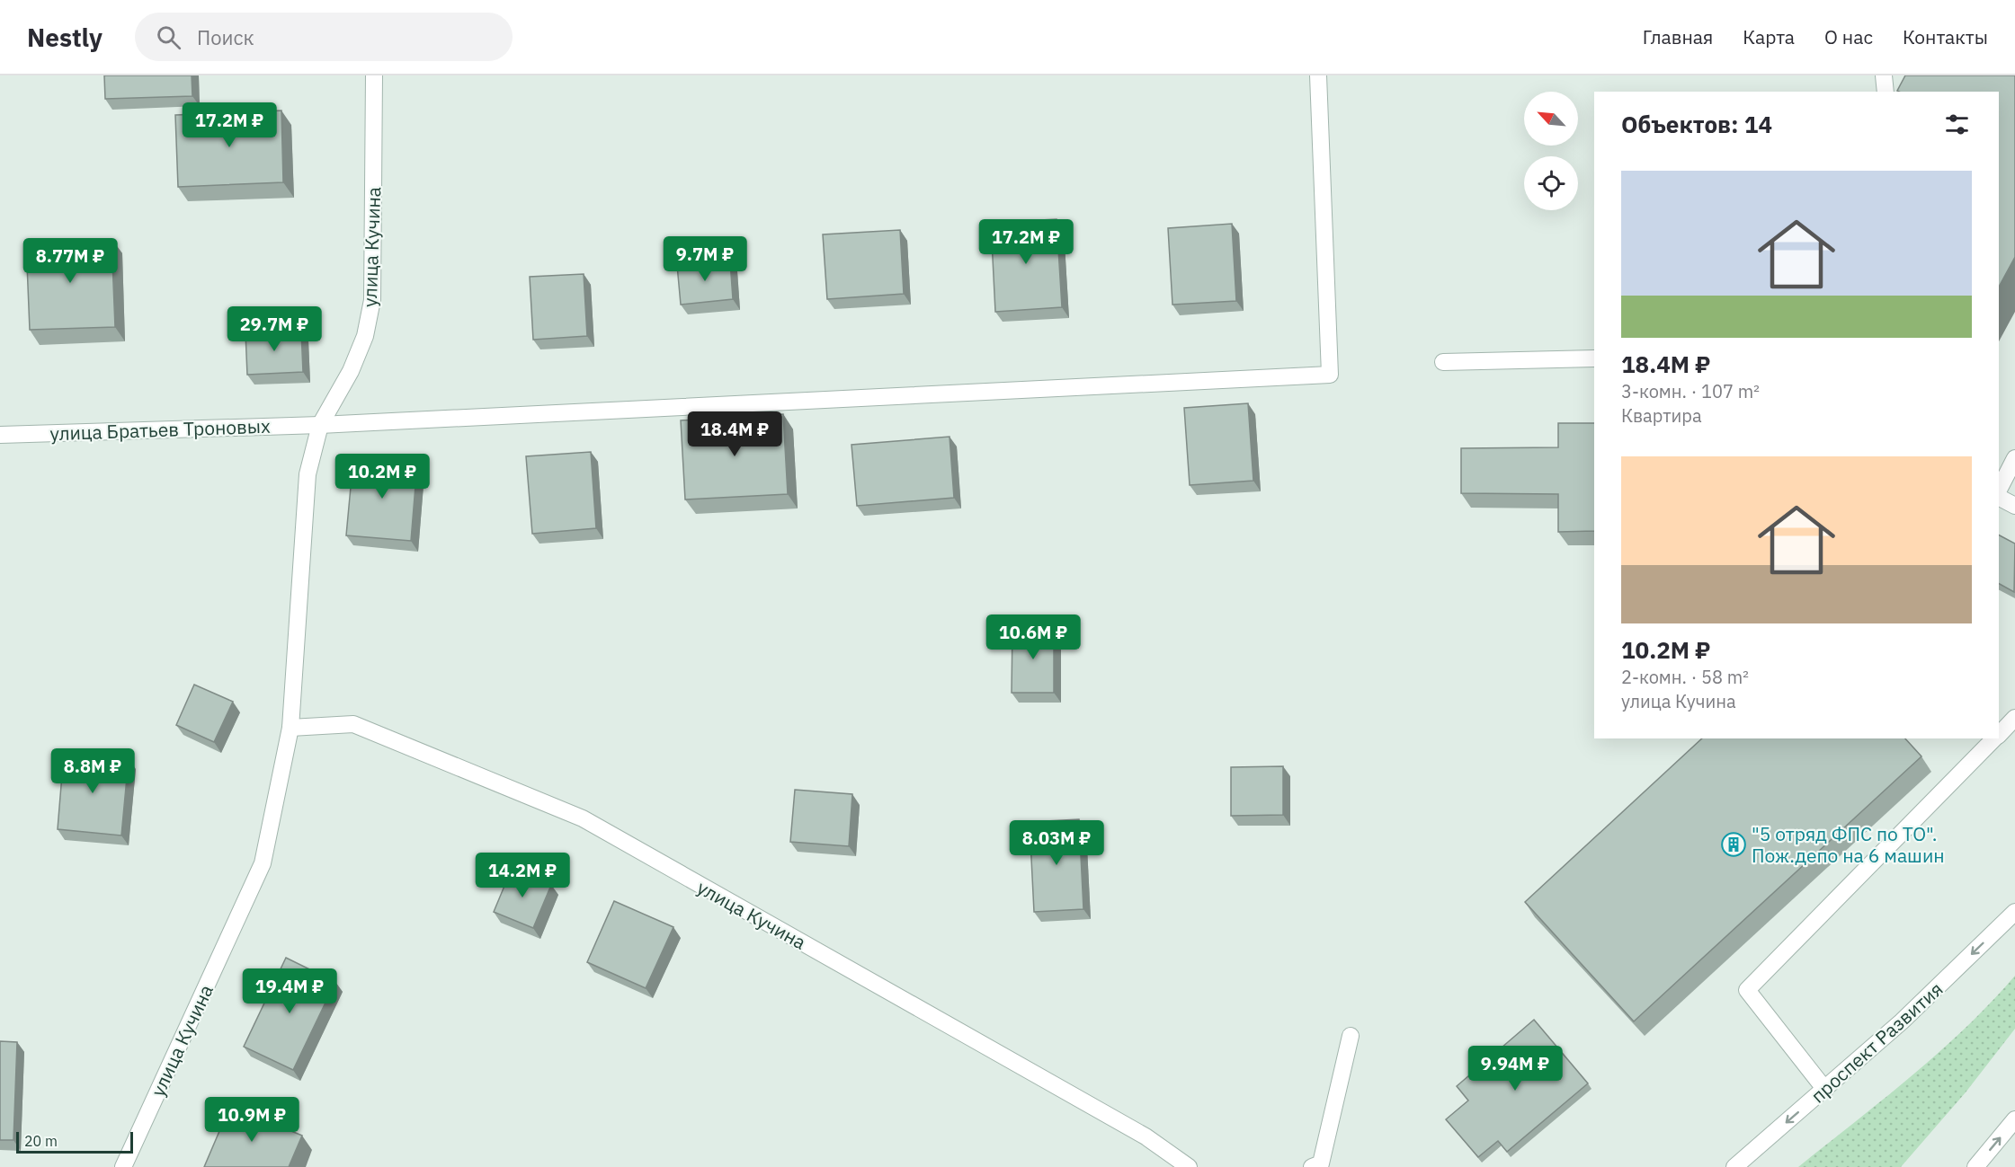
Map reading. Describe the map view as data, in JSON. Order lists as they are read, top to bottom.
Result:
{
  "streets": {
    "street": ["улица Кучина", "улица Братьев Троновых", "проспект Развития"]
  },
  "crossings": [
    ["улица Кучина", "улица Братьев Троновых"]
  ],
  "one_way": ["проспект Развития"],
  "places": {
    "building": ["\"5 отряд ФПС по ТО\". Пож.депо на 6 машин"]
  },
  "scale_bar": "20 m",
  "north": "top left",
  "page": {
    "header": "Nestly",
    "search": "Поиск",
    "nav": [
      "Главная",
      "Карта",
      "О нас",
      "Контакты"
    ],
    "heading": "Объектов: 14",
    "price": [
      "17.2M ₽",
      "17.2M ₽",
      "9.7M ₽",
      "8.77M ₽",
      "29.7M ₽",
      "18.4M ₽",
      "10.2M ₽",
      "10.6M ₽",
      "8.8M ₽",
      "8.03M ₽",
      "14.2M ₽",
      "19.4M ₽",
      "9.94M ₽",
      "10.9M ₽"
    ],
    "list": [
      {
        "name": "18.4M ₽",
        "note": "3-комн. · 107 m² · Квартира"
      },
      {
        "name": "10.2M ₽",
        "note": "2-комн. · 58 m² · улица Кучина"
      }
    ],
    "scale": "20 m"
  }
}
